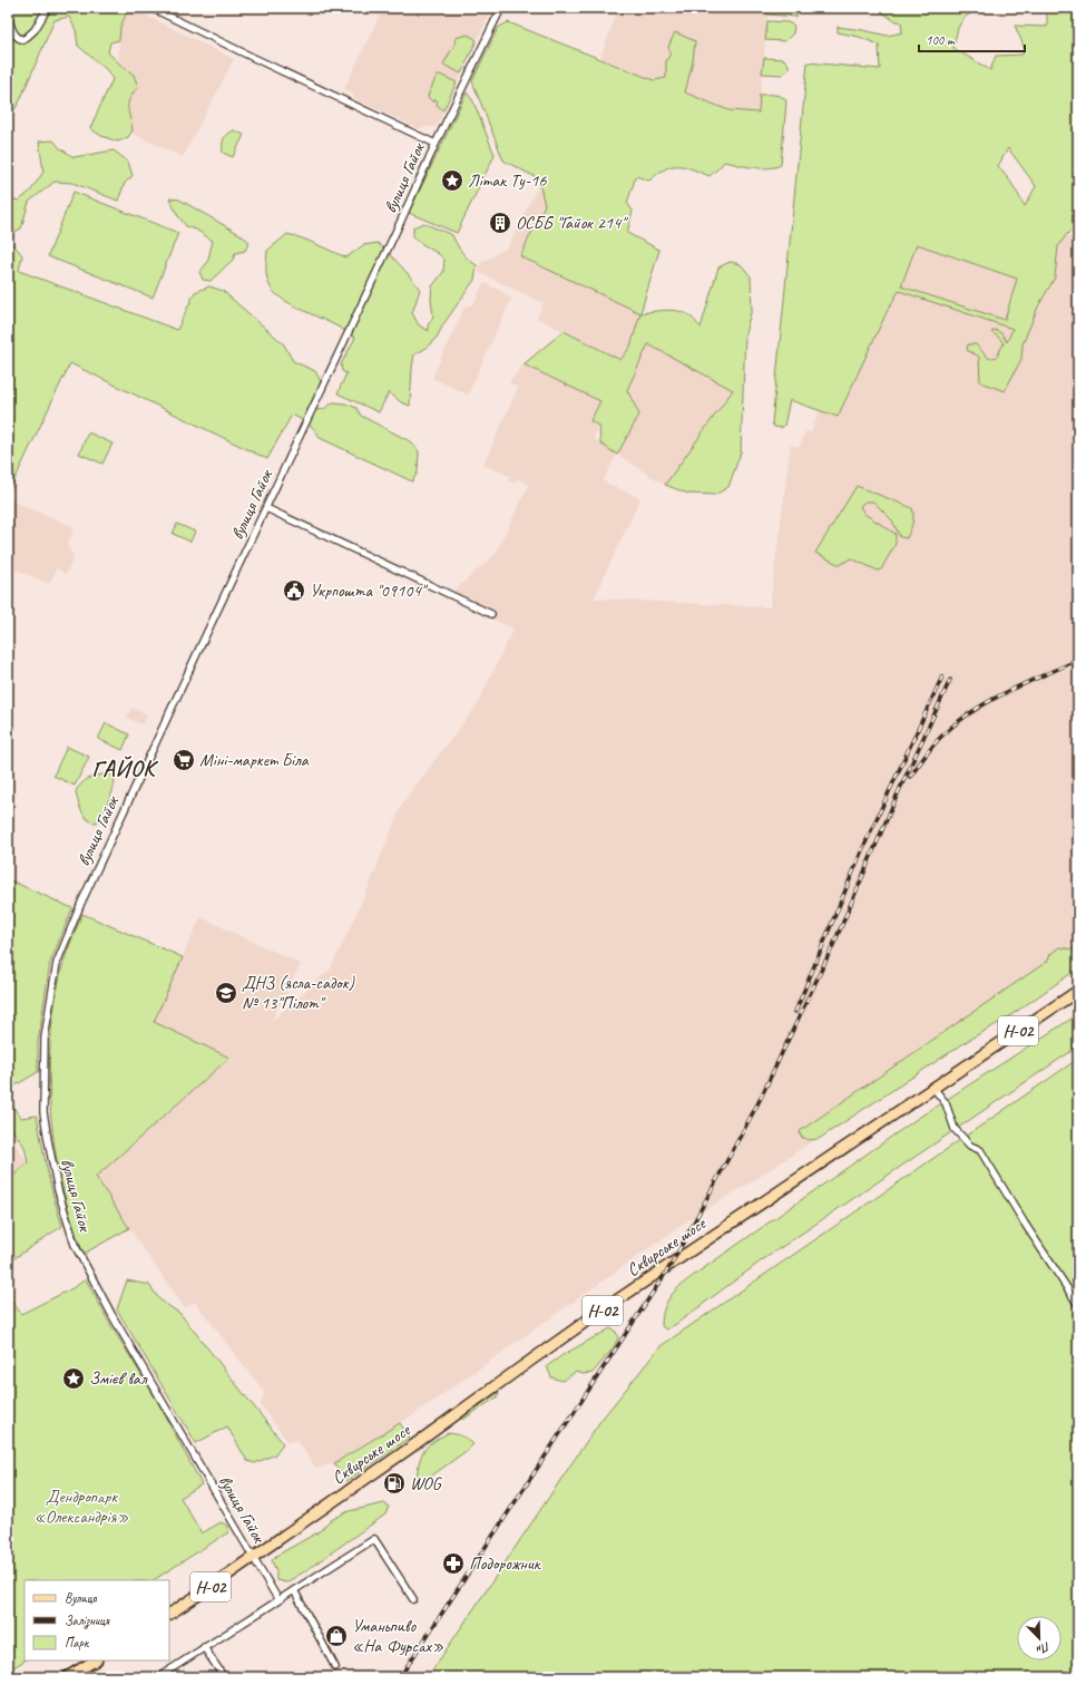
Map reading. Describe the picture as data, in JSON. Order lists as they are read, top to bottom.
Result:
{
  "streets": {
    "main road": ["Н-02", "Сквирське шосе"],
    "street": ["вулиця Гайок"]
  },
  "crossings": [
    ["вулиця Гайок", "Сквирське шосе"]
  ],
  "districts": ["ГАЙОК"],
  "parks": ["Дендропарк «Олександрія»"],
  "places": {
    "place": ["Літак Ту-16", "Змієв вал"],
    "building": ["ОСББ \"Гайок 214\""],
    "public building": ["Укрпошта \"09104\""],
    "supermarket": ["Міні-маркет Біла"],
    "school or university": ["ДНЗ (ясла-садок) № 13\"Пілот\""],
    "fuel station": ["WOG"],
    "pharmacy": ["Подорожник"],
    "shop": ["Уманьпиво «На Фурсах»"]
  },
  "legend": ["Вулиця", "Залізниця", "Парк"],
  "scale_bar": "100 m",
  "north": "bottom right"
}
